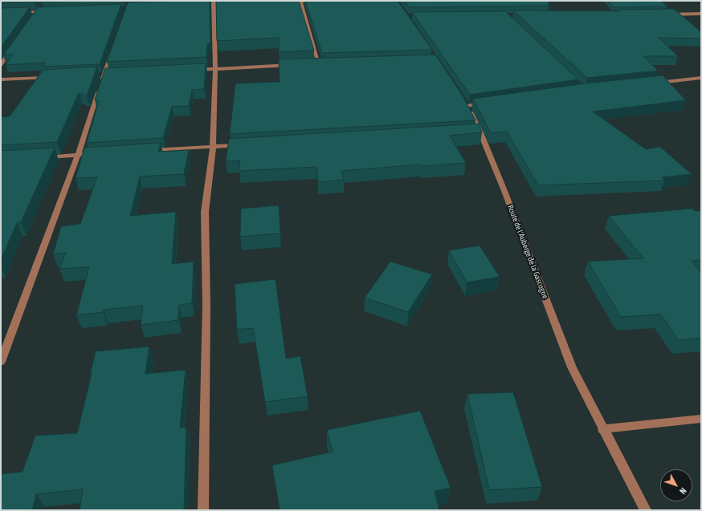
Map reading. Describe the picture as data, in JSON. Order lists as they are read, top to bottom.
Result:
{
  "streets": {
    "street": ["Route de l'Auberge de la Gascogne"]
  },
  "north": "bottom right"
}
